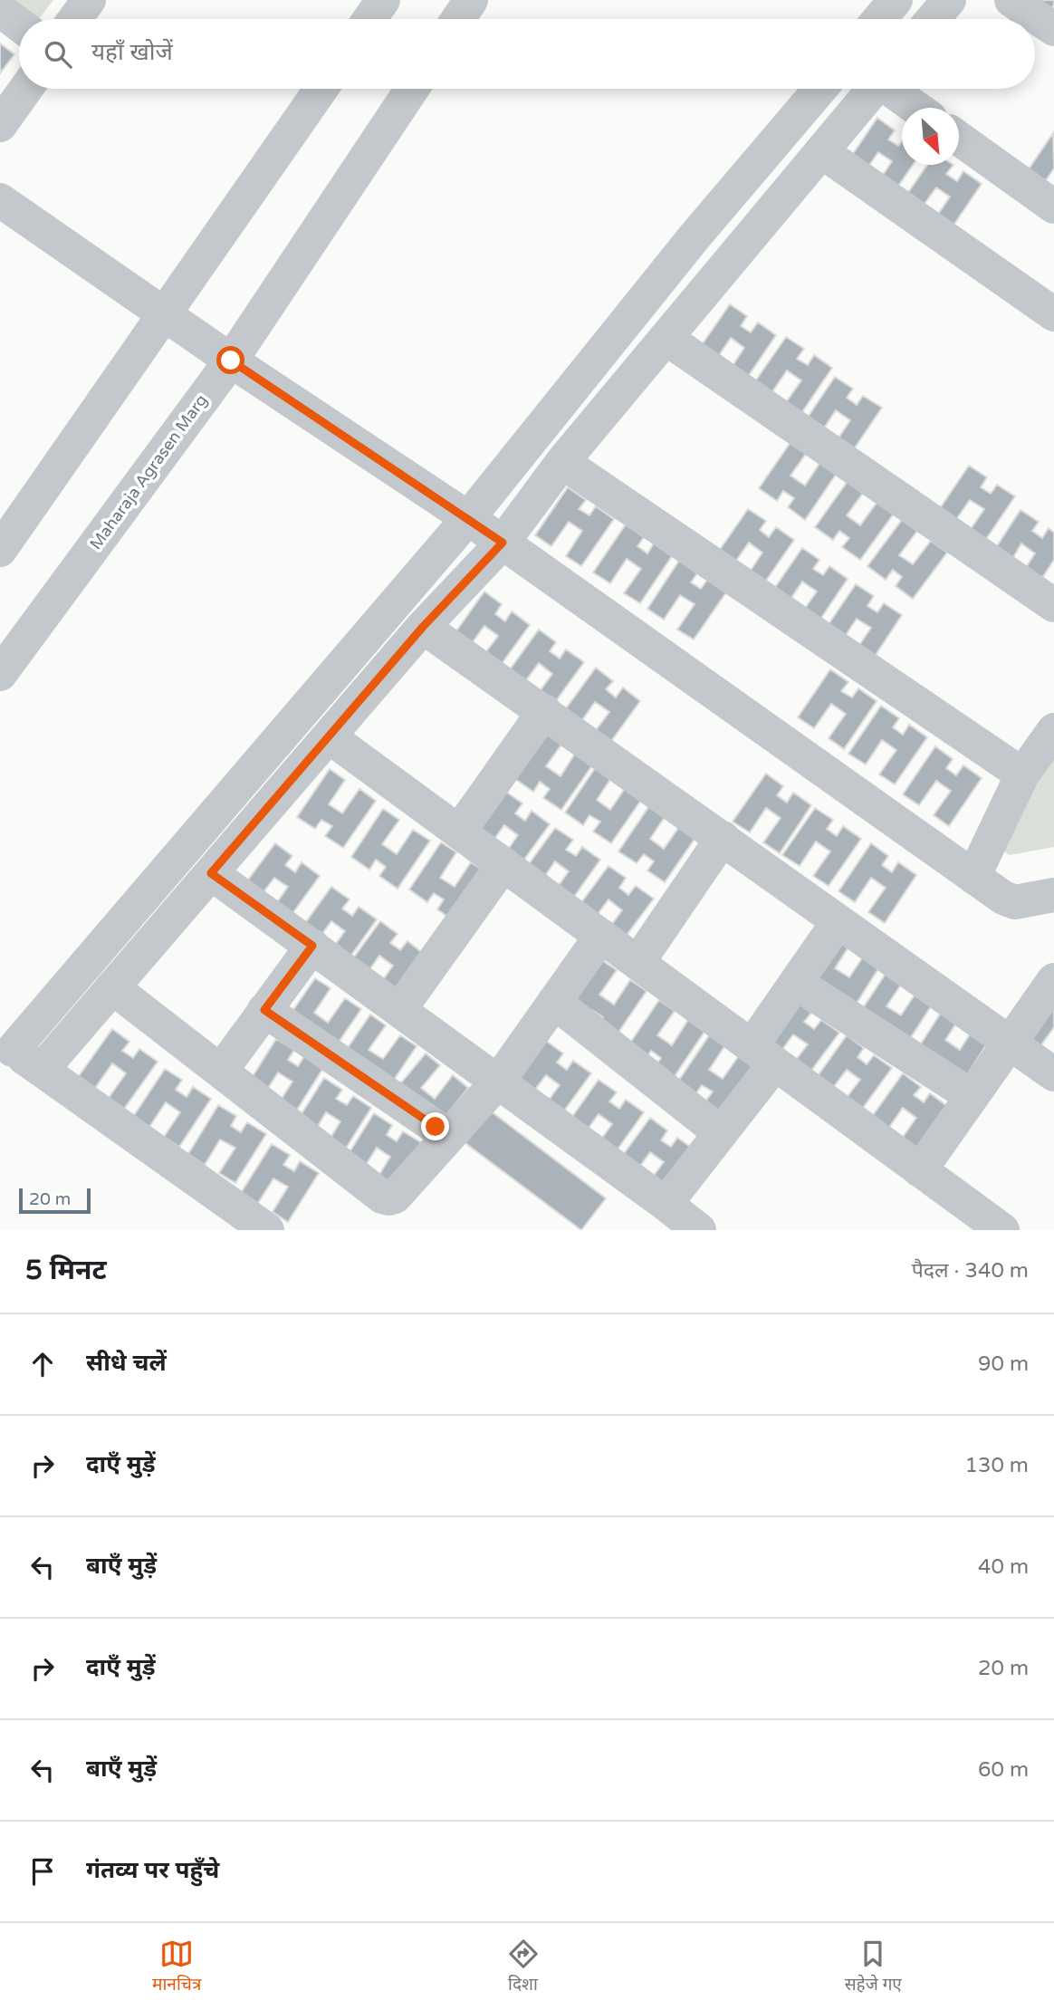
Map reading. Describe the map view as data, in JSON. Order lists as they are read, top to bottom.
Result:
{
  "streets": {
    "street": ["Maharaja Agrasen Marg"]
  },
  "scale_bar": "20 m",
  "north": "bottom right",
  "page": {
    "search": "यहाँ खोजें",
    "scale": "20 m",
    "heading": ["5 मिनट", "पैदल · 340 m"],
    "list": [
      ["सीधे चलें", "90 m"],
      ["दाएँ मुड़ें", "130 m"],
      ["बाएँ मुड़ें", "40 m"],
      ["दाएँ मुड़ें", "20 m"],
      ["बाएँ मुड़ें", "60 m"],
      "गंतव्य पर पहुँचे"
    ],
    "nav": ["मानचित्र", "दिशा", "सहेजे गए"]
  }
}
